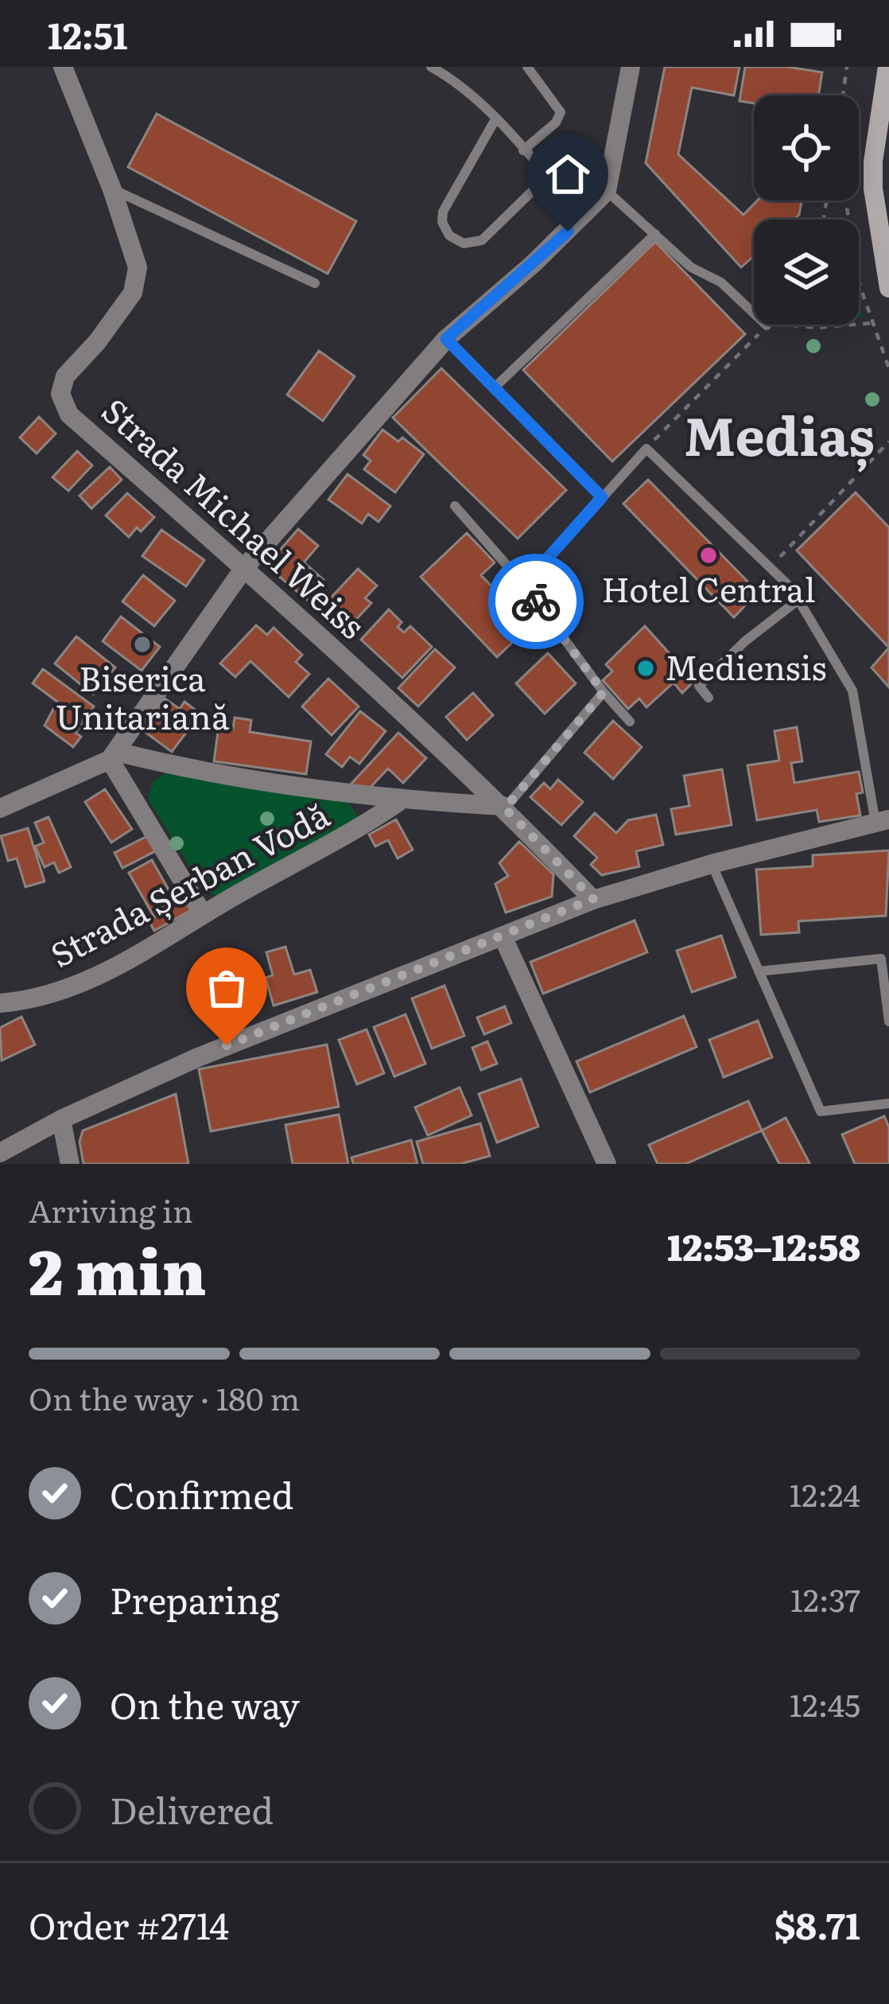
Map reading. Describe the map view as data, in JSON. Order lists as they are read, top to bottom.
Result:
{
  "streets": {
    "street": ["Strada Michael Weiss", "Strada Șerban Vodă"]
  },
  "districts": ["Mediaș"],
  "places": ["Hotel Central", "Biserica Unitariană", "Mediensis"],
  "page": {
    "status": "12:51",
    "heading": ["2 min", "Arriving in", "12:53–12:58"],
    "panel": ["Order #2714", "$8.71"],
    "bar": "On the way · 180 m",
    "list": [
      ["Confirmed", "12:24"],
      ["Preparing", "12:37"],
      ["On the way", "12:45"],
      "Delivered"
    ]
  }
}
